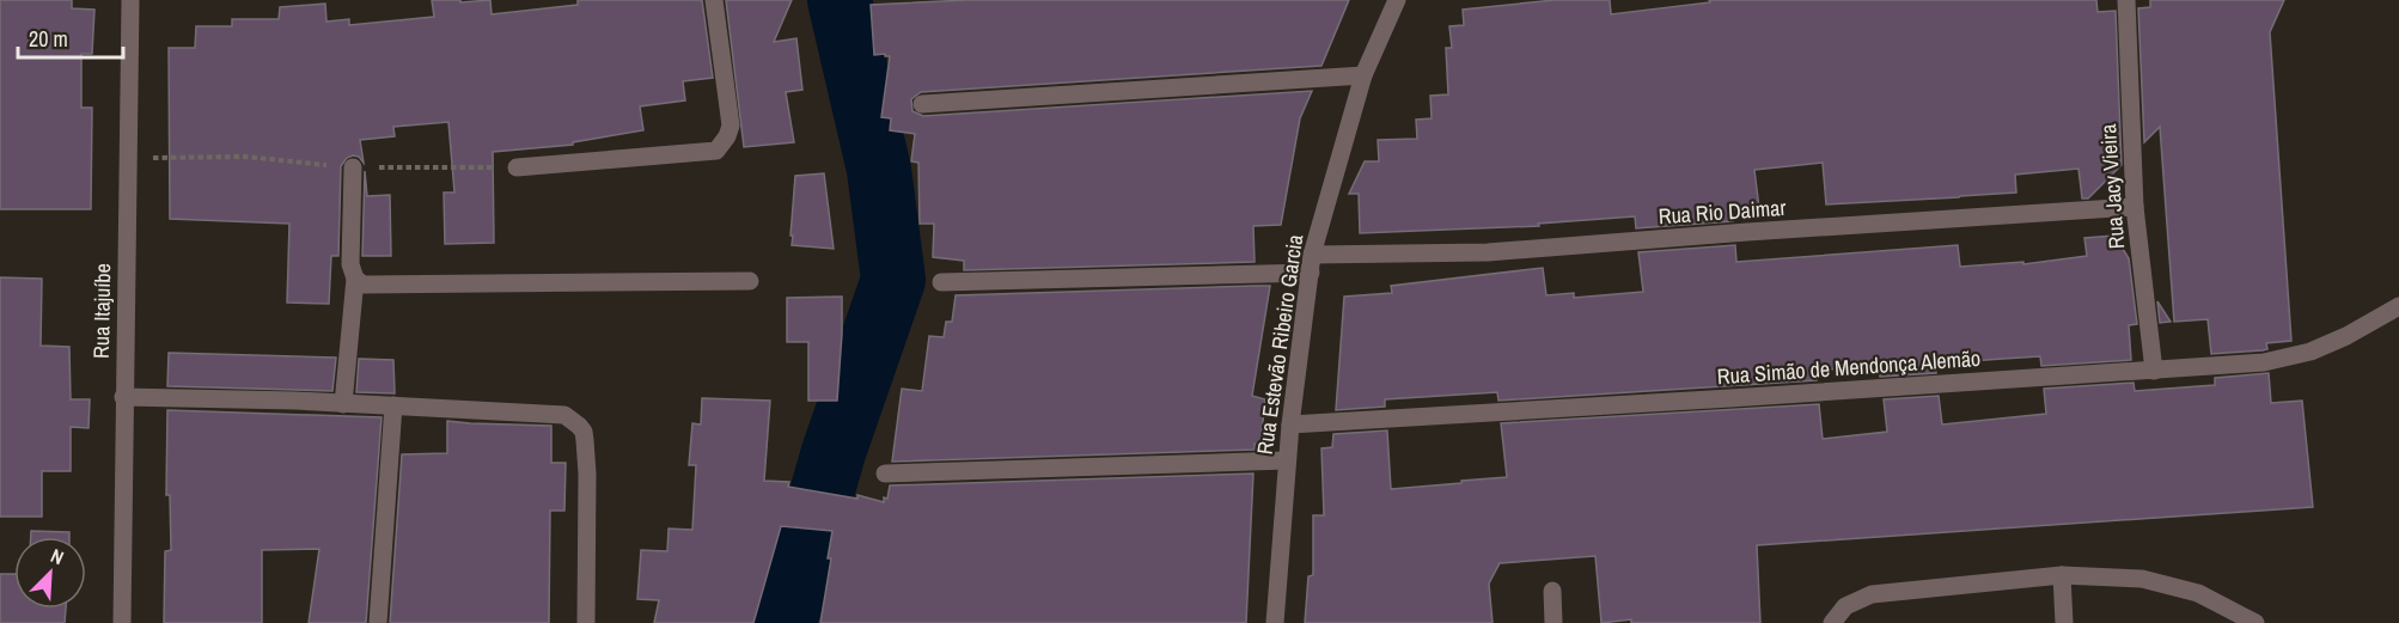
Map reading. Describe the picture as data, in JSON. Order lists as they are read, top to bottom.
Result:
{
  "streets": {
    "street": [
      "Rua Jacy Vieira",
      "Rua Rio Daimar",
      "Rua Itajuíbe",
      "Rua Estevão Ribeiro Garcia",
      "Rua Simão de Mendonça Alemão"
    ]
  },
  "crossings": [
    ["Rua Jacy Vieira", "Rua Rio Daimar"],
    ["Rua Jacy Vieira", "Rua Simão de Mendonça Alemão"],
    ["Rua Rio Daimar", "Rua Estevão Ribeiro Garcia"],
    ["Rua Estevão Ribeiro Garcia", "Rua Simão de Mendonça Alemão"]
  ],
  "scale_bar": "20 m",
  "north": "top right"
}
